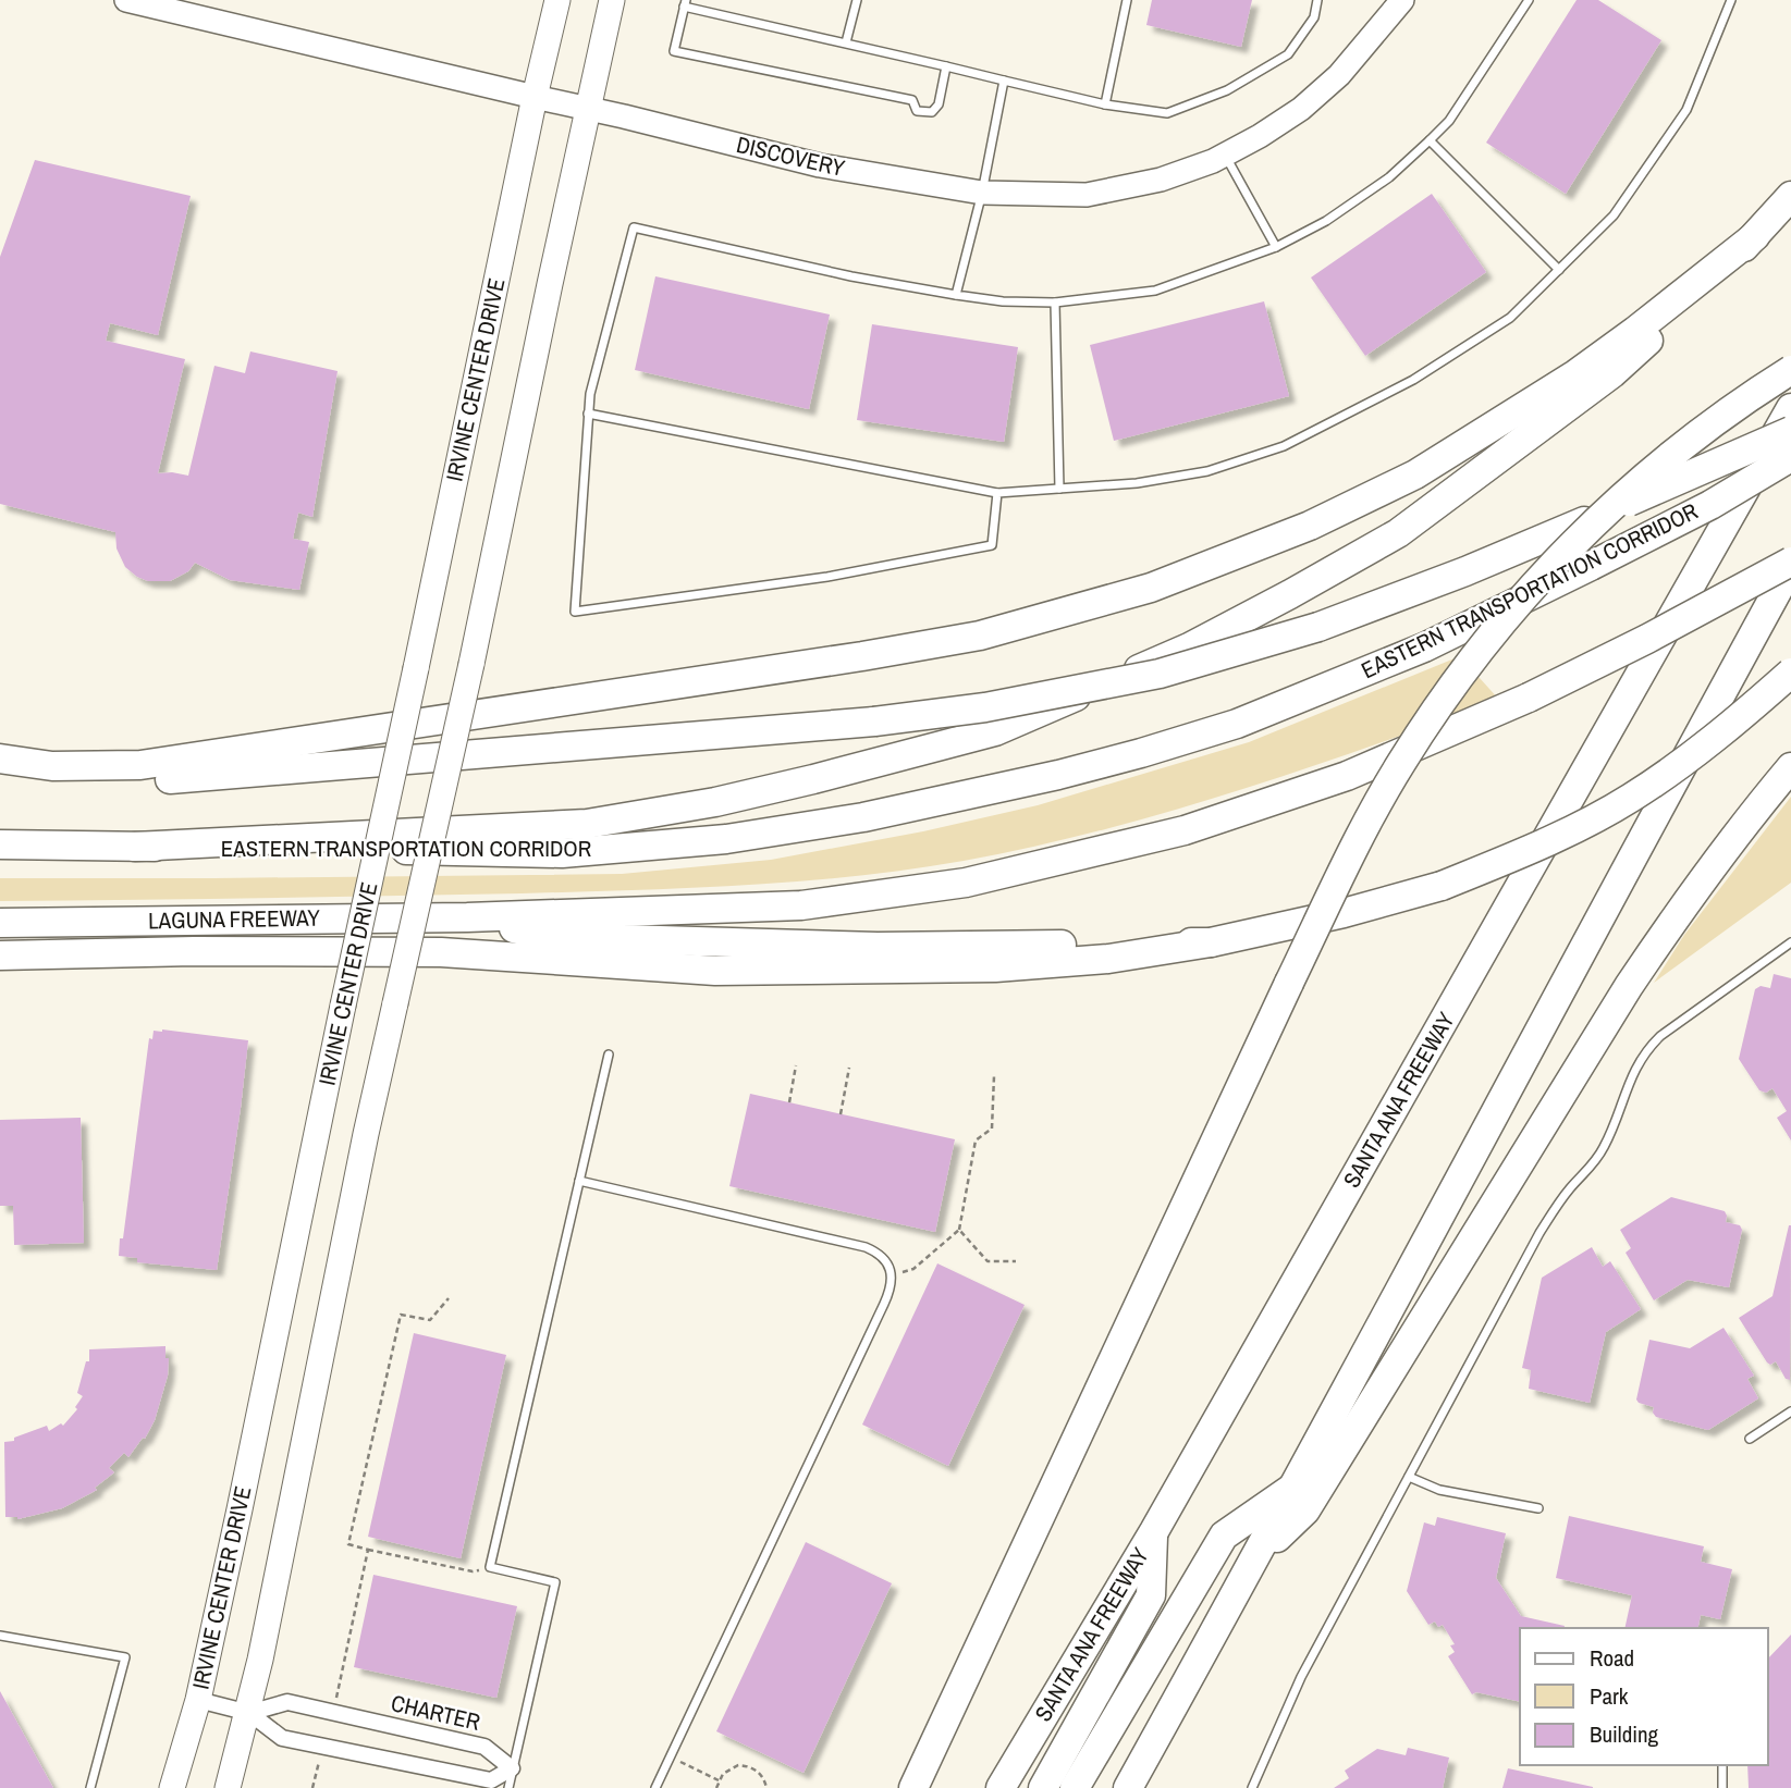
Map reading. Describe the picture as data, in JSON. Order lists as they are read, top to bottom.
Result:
{
  "streets": {
    "highway": ["EASTERN TRANSPORTATION CORRIDOR", "LAGUNA FREEWAY", "SANTA ANA FREEWAY"],
    "main road": ["IRVINE CENTER DRIVE"],
    "street": ["DISCOVERY", "CHARTER"]
  },
  "crossings": [
    ["DISCOVERY", "IRVINE CENTER DRIVE"]
  ],
  "legend": ["Road", "Park", "Building"]
}
